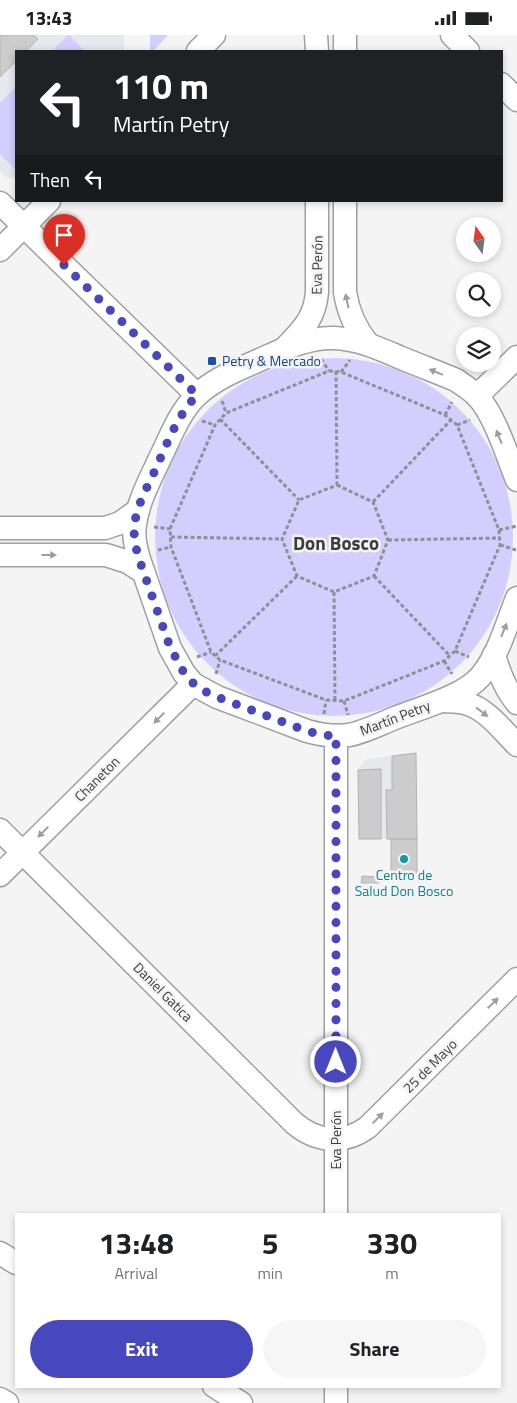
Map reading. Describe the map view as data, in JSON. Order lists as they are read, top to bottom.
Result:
{
  "streets": {
    "street": [
      "Eva Perón",
      "Martín Petry",
      "Chaneton",
      "Daniel Gatica",
      "25 de Mayo"
    ]
  },
  "crossings": [
    ["Eva Perón", "Martín Petry"],
    ["Eva Perón", "Daniel Gatica"],
    ["Eva Perón", "25 de Mayo"],
    ["Martín Petry", "Chaneton"],
    ["Chaneton", "Daniel Gatica"],
    ["Daniel Gatica", "25 de Mayo"]
  ],
  "one_way": ["Chaneton", "25 de Mayo"],
  "districts": ["Don Bosco"],
  "places": {
    "transit": ["Petry & Mercado"],
    "other": ["Centro de Salud Don Bosco"]
  },
  "north": "top",
  "page": {
    "status": "13:43",
    "turn": ["110 m", "Martín Petry"],
    "then": "Then",
    "eta": [
      "13:48",
      "Arrival",
      "5",
      "min",
      "330",
      "m"
    ],
    "buttons": ["Exit", "Share"]
  }
}
